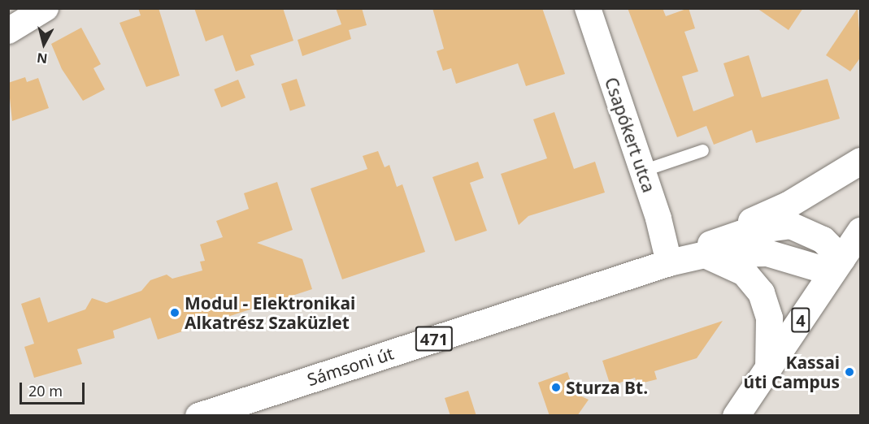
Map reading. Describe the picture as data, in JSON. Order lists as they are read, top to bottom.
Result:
{
  "streets": {
    "main road": ["4", "471", "Sámsoni út"],
    "street": ["Csapókert utca"]
  },
  "crossings": [
    ["Csapókert utca", "Sámsoni út"],
    ["4", "Sámsoni út"]
  ],
  "places": ["Modul - Elektronikai Alkatrész Szaküzlet", "Kassai úti Campus", "Sturza Bt."],
  "scale_bar": "20 m",
  "north": "bottom"
}
